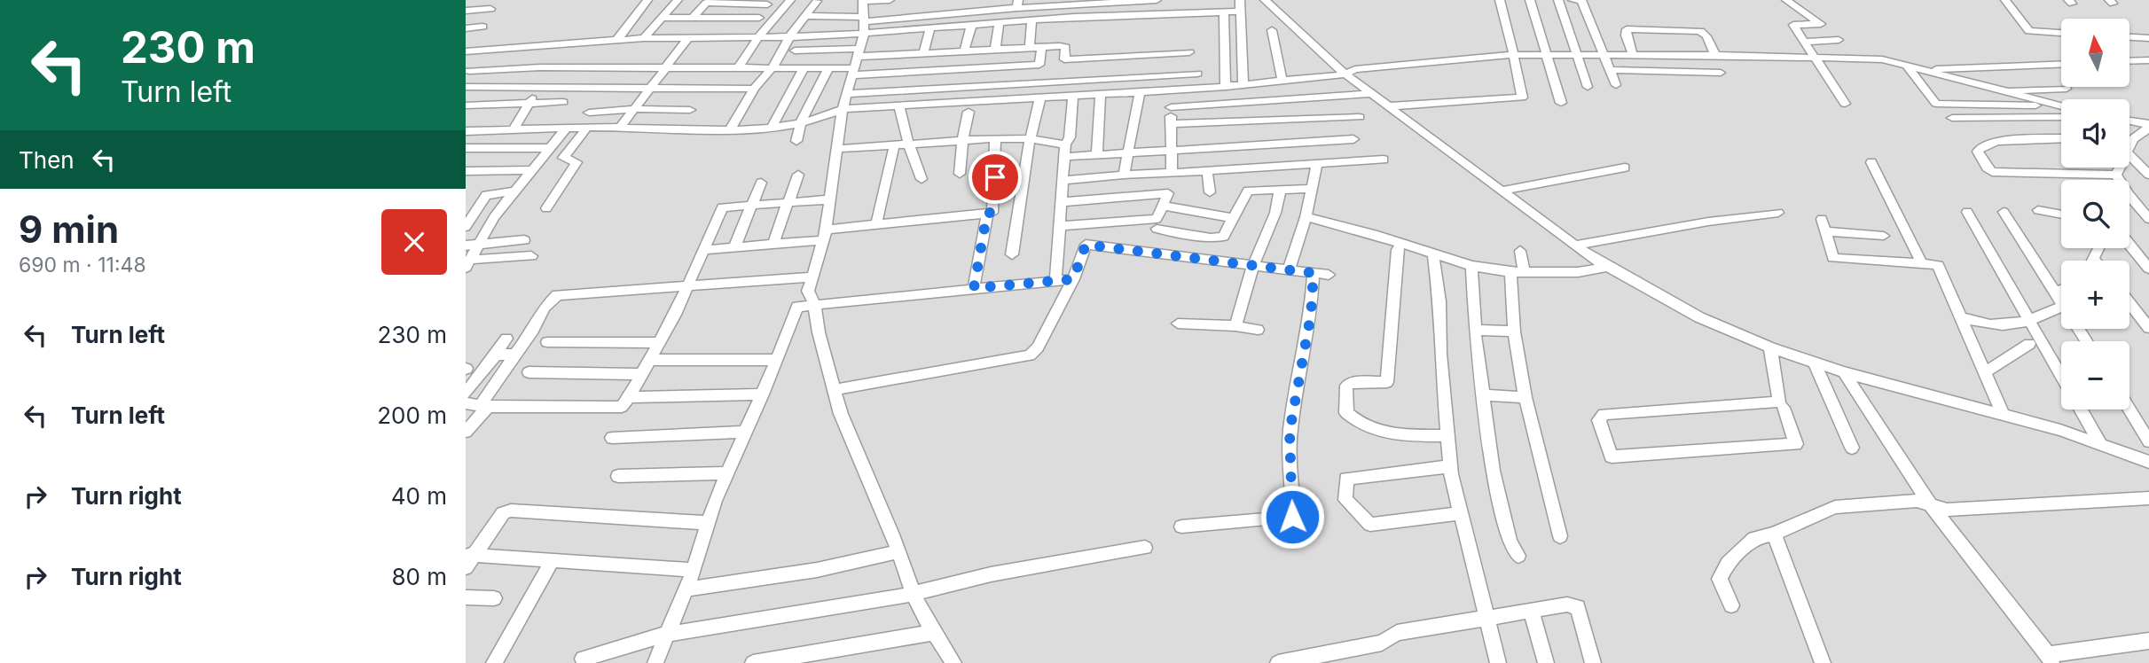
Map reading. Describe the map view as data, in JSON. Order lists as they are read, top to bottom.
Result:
{
  "north": "top",
  "page": {
    "turn": ["230 m", "Turn left"],
    "map_buttons": ["+", "−"],
    "then": "Then",
    "heading": ["9 min", "690 m · 11:48"],
    "list": [
      {
        "name": "Turn left",
        "value": "230 m"
      },
      {
        "name": "Turn left",
        "value": "200 m"
      },
      {
        "name": "Turn right",
        "value": "40 m"
      },
      {
        "name": "Turn right",
        "value": "80 m"
      }
    ]
  }
}
